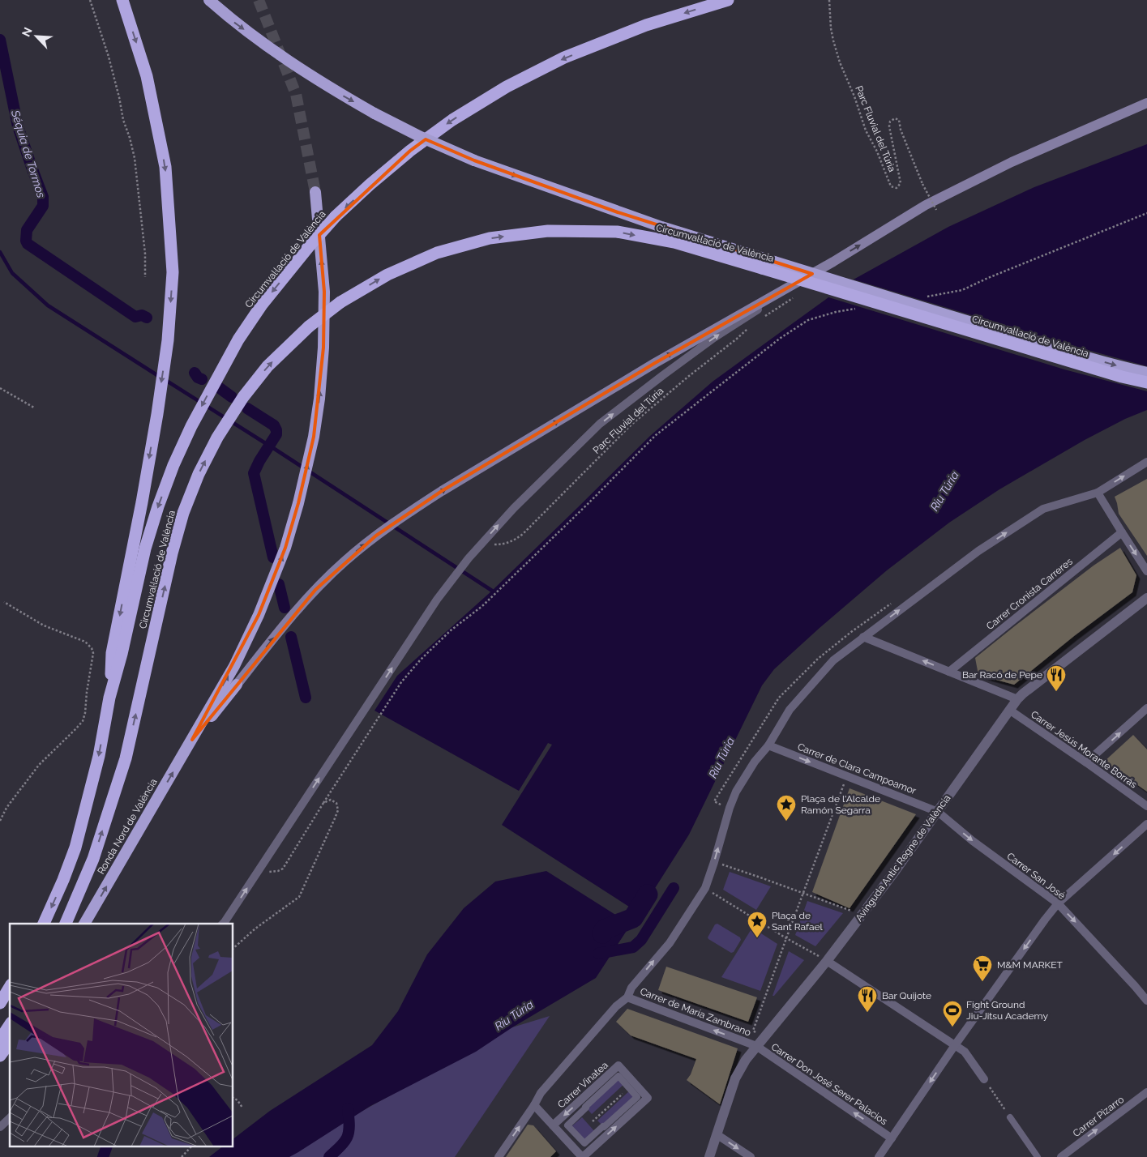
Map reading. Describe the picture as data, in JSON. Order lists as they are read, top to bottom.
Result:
{
  "streets": {
    "highway": ["Circumval·lació de València", "Ronda Nord de València"],
    "street": [
      "Carrer Cronista Carreres",
      "Carrer Jesús Morante Borrás",
      "Carrer de Clara Campoamor",
      "Avinguda Antic Regne de València",
      "Carrer San José",
      "Carrer de María Zambrano",
      "Carrer Don José Serer Palacios",
      "Carrer Vinatea",
      "Carrer Pizarro"
    ],
    "path": ["Parc Fluvial del Túria"]
  },
  "crossings": [
    ["Carrer Jesús Morante Borrás", "Avinguda Antic Regne de València"],
    ["Carrer de Clara Campoamor", "Avinguda Antic Regne de València"],
    ["Carrer de Clara Campoamor", "Carrer San José"],
    ["Avinguda Antic Regne de València", "Carrer San José"],
    ["Avinguda Antic Regne de València", "Carrer de María Zambrano"],
    ["Avinguda Antic Regne de València", "Carrer Don José Serer Palacios"],
    ["Carrer de María Zambrano", "Carrer Don José Serer Palacios"]
  ],
  "one_way": [
    "Carrer de Clara Campoamor",
    "Ronda Nord de València",
    "Carrer San José",
    "Carrer de María Zambrano",
    "Carrer Don José Serer Palacios",
    "Carrer Pizarro"
  ],
  "water": ["Séquia de Tormos", "Riu Túria"],
  "places": {
    "restaurant": ["Bar Racó de Pepe", "Bar Quijote"],
    "place": ["Plaça de l'Alcalde Ramón Segarra", "Plaça de Sant Rafael"],
    "supermarket": ["M&M MARKET"],
    "sports": ["Fight Ground Jiu-Jitsu Academy"]
  },
  "north": "top left"
}
